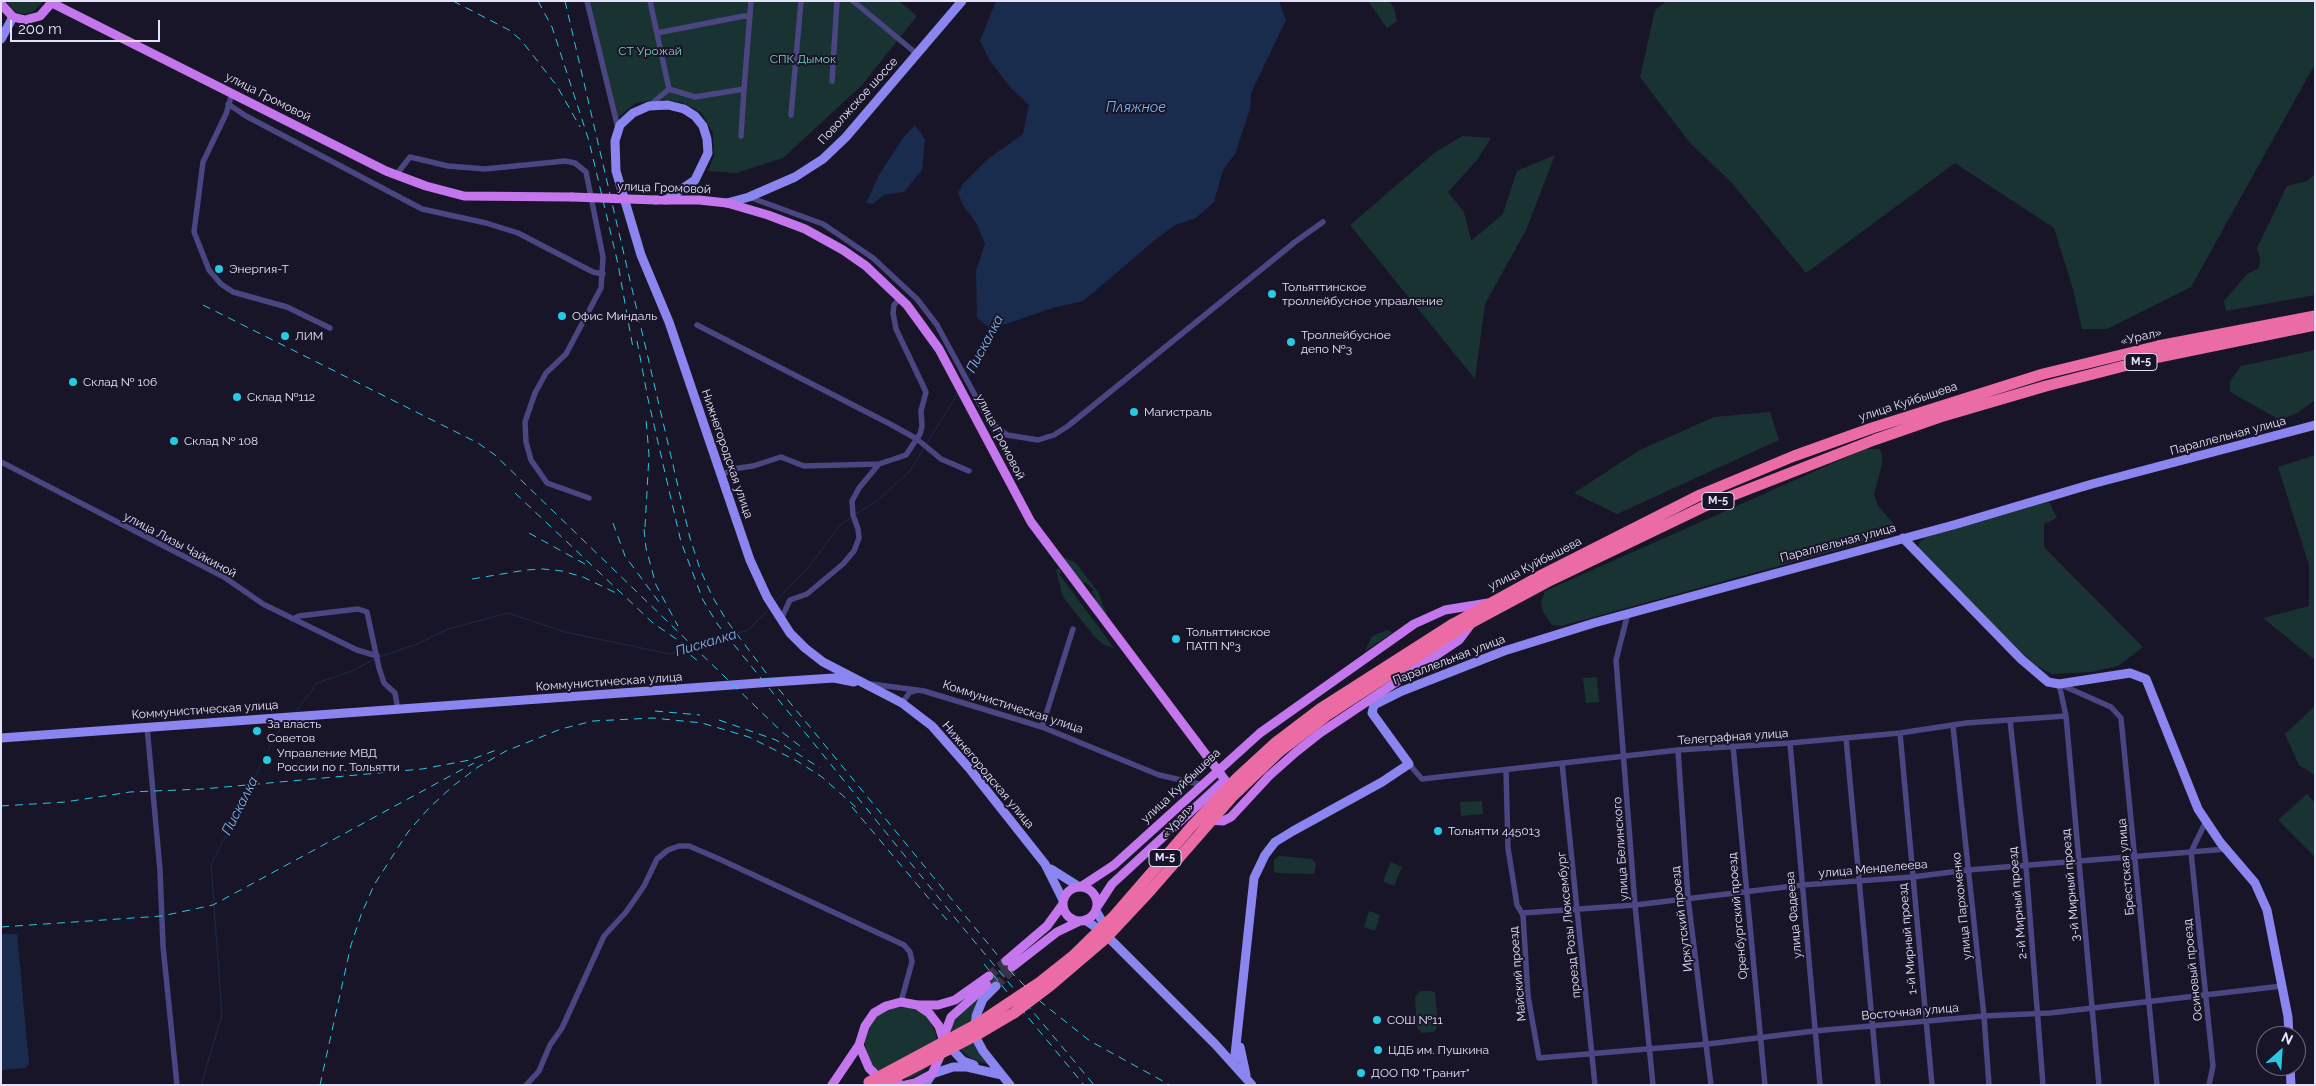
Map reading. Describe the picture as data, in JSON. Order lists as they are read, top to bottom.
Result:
{
  "streets": {
    "highway": ["«Урал»", "М-5", "улица Куйбышева"],
    "main road": [
      "улица Громовой",
      "Поволжское шоссе",
      "Параллельная улица",
      "Нижнегородская улица",
      "Коммунистическая улица"
    ],
    "street": [
      "улица Лизы Чайкиной",
      "Телеграфная улица",
      "улица Белинского",
      "Брестская улица",
      "улица Менделеева",
      "3-й Мирный проезд",
      "2-й Мирный проезд",
      "улица Пархоменко",
      "улица Фадеева",
      "Оренбургский проезд",
      "Иркутский проезд",
      "проезд Розы Люксембург",
      "1-й Мирный проезд",
      "Осиновый проезд",
      "Майский проезд",
      "Восточная улица"
    ]
  },
  "crossings": [
    ["улица Громовой", "Поволжское шоссе"],
    ["улица Громовой", "улица Куйбышева"],
    ["«Урал»", "М-5"],
    ["«Урал»", "улица Куйбышева"],
    ["М-5", "улица Куйбышева"],
    ["улица Куйбышева", "Нижнегородская улица"],
    ["улица Куйбышева", "Коммунистическая улица"],
    ["Параллельная улица", "Телеграфная улица"],
    ["Параллельная улица", "улица Белинского"],
    ["Нижнегородская улица", "Коммунистическая улица"],
    ["Телеграфная улица", "улица Белинского"],
    ["Телеграфная улица", "3-й Мирный проезд"],
    ["Телеграфная улица", "2-й Мирный проезд"],
    ["Телеграфная улица", "улица Пархоменко"],
    ["Телеграфная улица", "улица Фадеева"],
    ["Телеграфная улица", "Оренбургский проезд"],
    ["Телеграфная улица", "Иркутский проезд"],
    ["Телеграфная улица", "проезд Розы Люксембург"],
    ["Телеграфная улица", "1-й Мирный проезд"],
    ["Телеграфная улица", "Майский проезд"],
    ["улица Белинского", "улица Менделеева"],
    ["улица Белинского", "Восточная улица"],
    ["Брестская улица", "улица Менделеева"],
    ["Брестская улица", "3-й Мирный проезд"],
    ["Брестская улица", "Восточная улица"],
    ["улица Менделеева", "3-й Мирный проезд"],
    ["улица Менделеева", "2-й Мирный проезд"],
    ["улица Менделеева", "улица Пархоменко"],
    ["улица Менделеева", "улица Фадеева"],
    ["улица Менделеева", "Оренбургский проезд"],
    ["улица Менделеева", "Иркутский проезд"],
    ["улица Менделеева", "проезд Розы Люксембург"],
    ["улица Менделеева", "1-й Мирный проезд"],
    ["улица Менделеева", "Осиновый проезд"],
    ["улица Менделеева", "Майский проезд"],
    ["3-й Мирный проезд", "Восточная улица"],
    ["2-й Мирный проезд", "Восточная улица"],
    ["улица Пархоменко", "Восточная улица"],
    ["улица Фадеева", "Восточная улица"],
    ["Оренбургский проезд", "Восточная улица"],
    ["Иркутский проезд", "Восточная улица"],
    ["проезд Розы Люксембург", "Восточная улица"],
    ["1-й Мирный проезд", "Восточная улица"],
    ["Осиновый проезд", "Восточная улица"],
    ["Майский проезд", "Восточная улица"]
  ],
  "water": ["Пляжное", "Пискалка"],
  "parks": ["СТ Урожай", "СПК Дымок"],
  "places": [
    "Энергия-Т",
    "Тольяттинское троллейбусное управление",
    "Офис Миндаль",
    "ЛИМ",
    "Троллейбусное депо №3",
    "Склад № 106",
    "Склад №112",
    "Магистраль",
    "Склад № 108",
    "Тольяттинское ПАТП №3",
    "За власть Советов",
    "Управление МВД России по г. Тольятти",
    "Тольятти 445013",
    "СОШ №11",
    "ЦДБ им. Пушкина",
    "ДОО ПФ \"Гранит\""
  ],
  "scale_bar": "200 m",
  "north": "top right"
}
